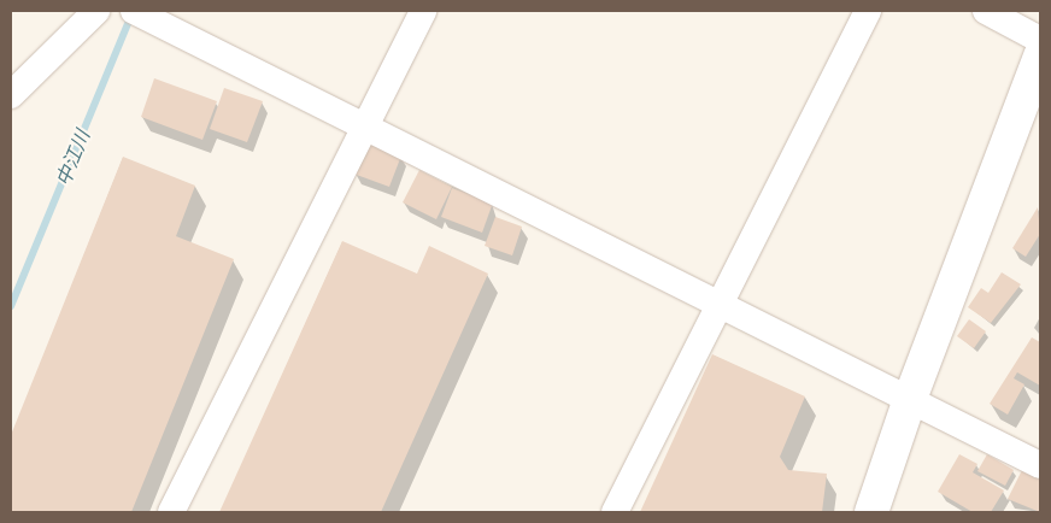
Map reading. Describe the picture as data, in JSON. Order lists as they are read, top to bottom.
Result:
{
  "water": ["中江川"]
}
